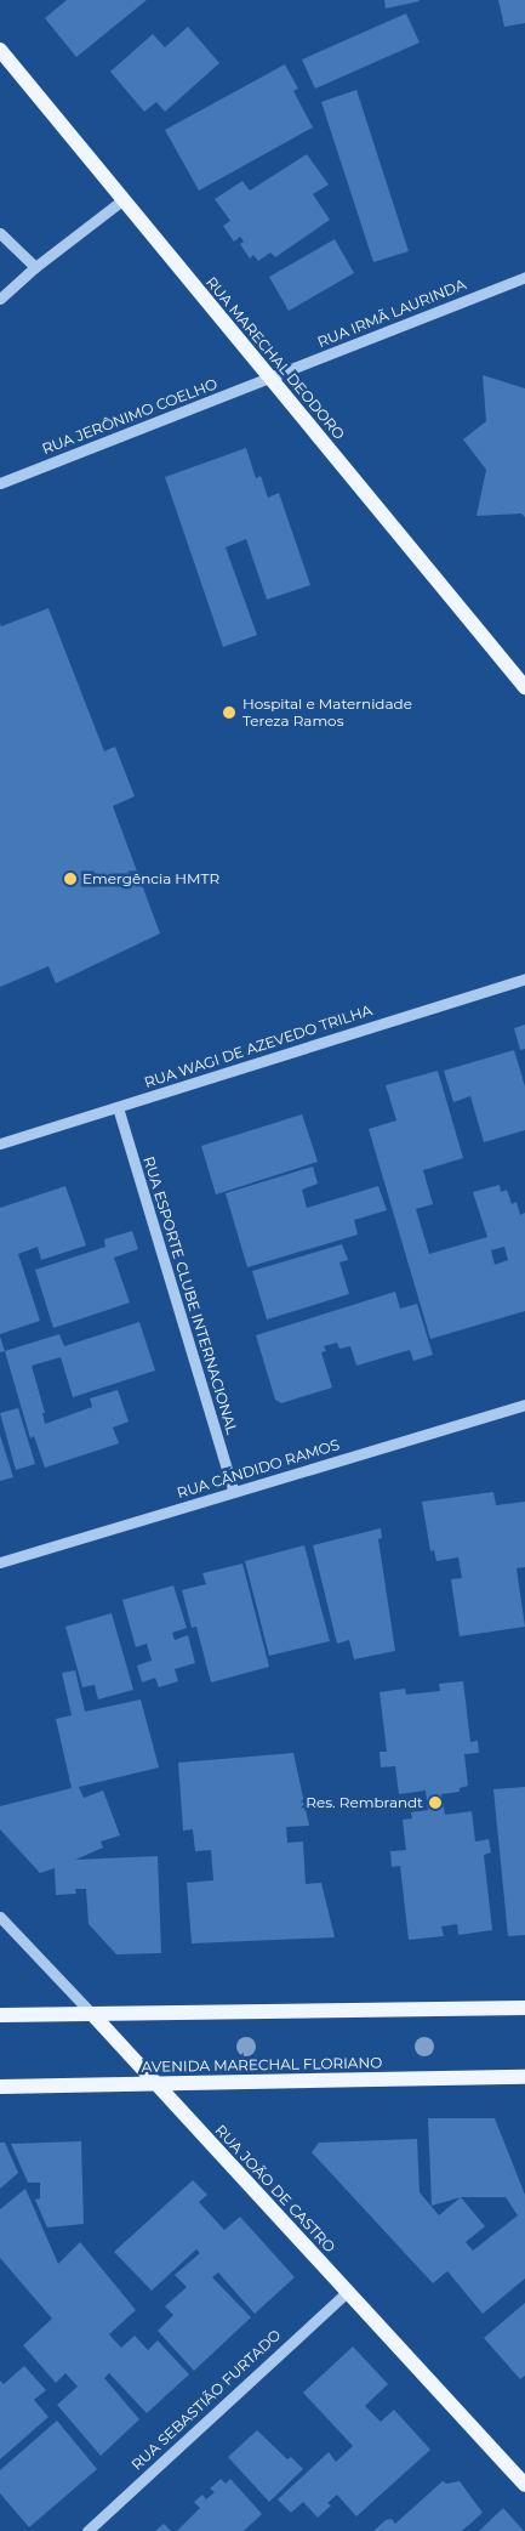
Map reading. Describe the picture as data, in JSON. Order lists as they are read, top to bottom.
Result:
{
  "streets": {
    "main road": ["RUA MARECHAL DEODORO", "AVENIDA MARECHAL FLORIANO", "RUA JOÃO DE CASTRO"],
    "street": [
      "RUA IRMÃ LAURINDA",
      "RUA JERÔNIMO COELHO",
      "RUA WAGI DE AZEVEDO TRILHA",
      "RUA ESPORTE CLUBE INTERNACIONAL",
      "RUA CÂNDIDO RAMOS",
      "RUA SEBASTIÃO FURTADO"
    ]
  },
  "crossings": [
    ["RUA IRMÃ LAURINDA", "RUA MARECHAL DEODORO"],
    ["RUA IRMÃ LAURINDA", "RUA JERÔNIMO COELHO"],
    ["RUA MARECHAL DEODORO", "RUA JERÔNIMO COELHO"],
    ["RUA WAGI DE AZEVEDO TRILHA", "RUA ESPORTE CLUBE INTERNACIONAL"],
    ["RUA ESPORTE CLUBE INTERNACIONAL", "RUA CÂNDIDO RAMOS"],
    ["AVENIDA MARECHAL FLORIANO", "RUA JOÃO DE CASTRO"],
    ["RUA JOÃO DE CASTRO", "RUA SEBASTIÃO FURTADO"]
  ],
  "places": ["Hospital e Maternidade Tereza Ramos", "Emergência HMTR", "Res. Rembrandt"]
}
